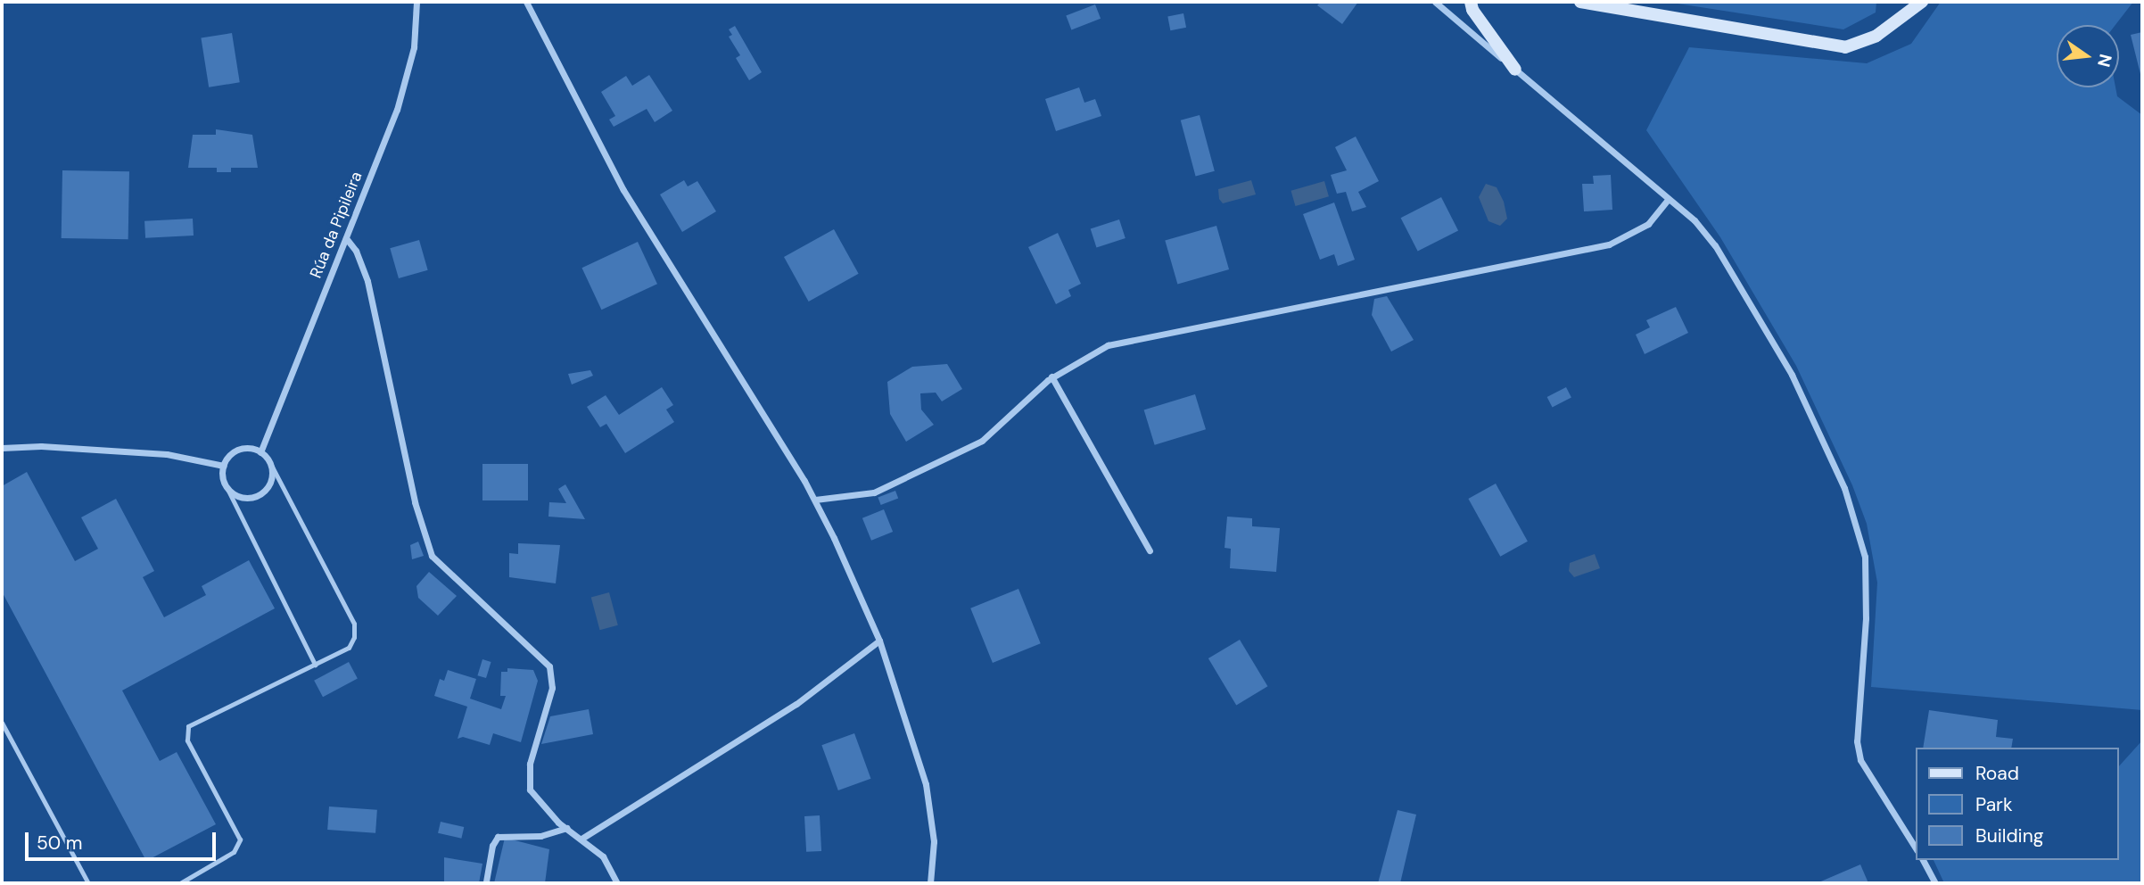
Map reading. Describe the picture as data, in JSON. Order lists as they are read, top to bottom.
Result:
{
  "streets": {
    "street": ["Rúa da Pipileira"]
  },
  "legend": ["Road", "Park", "Building"],
  "scale_bar": "50 m",
  "north": "right"
}
